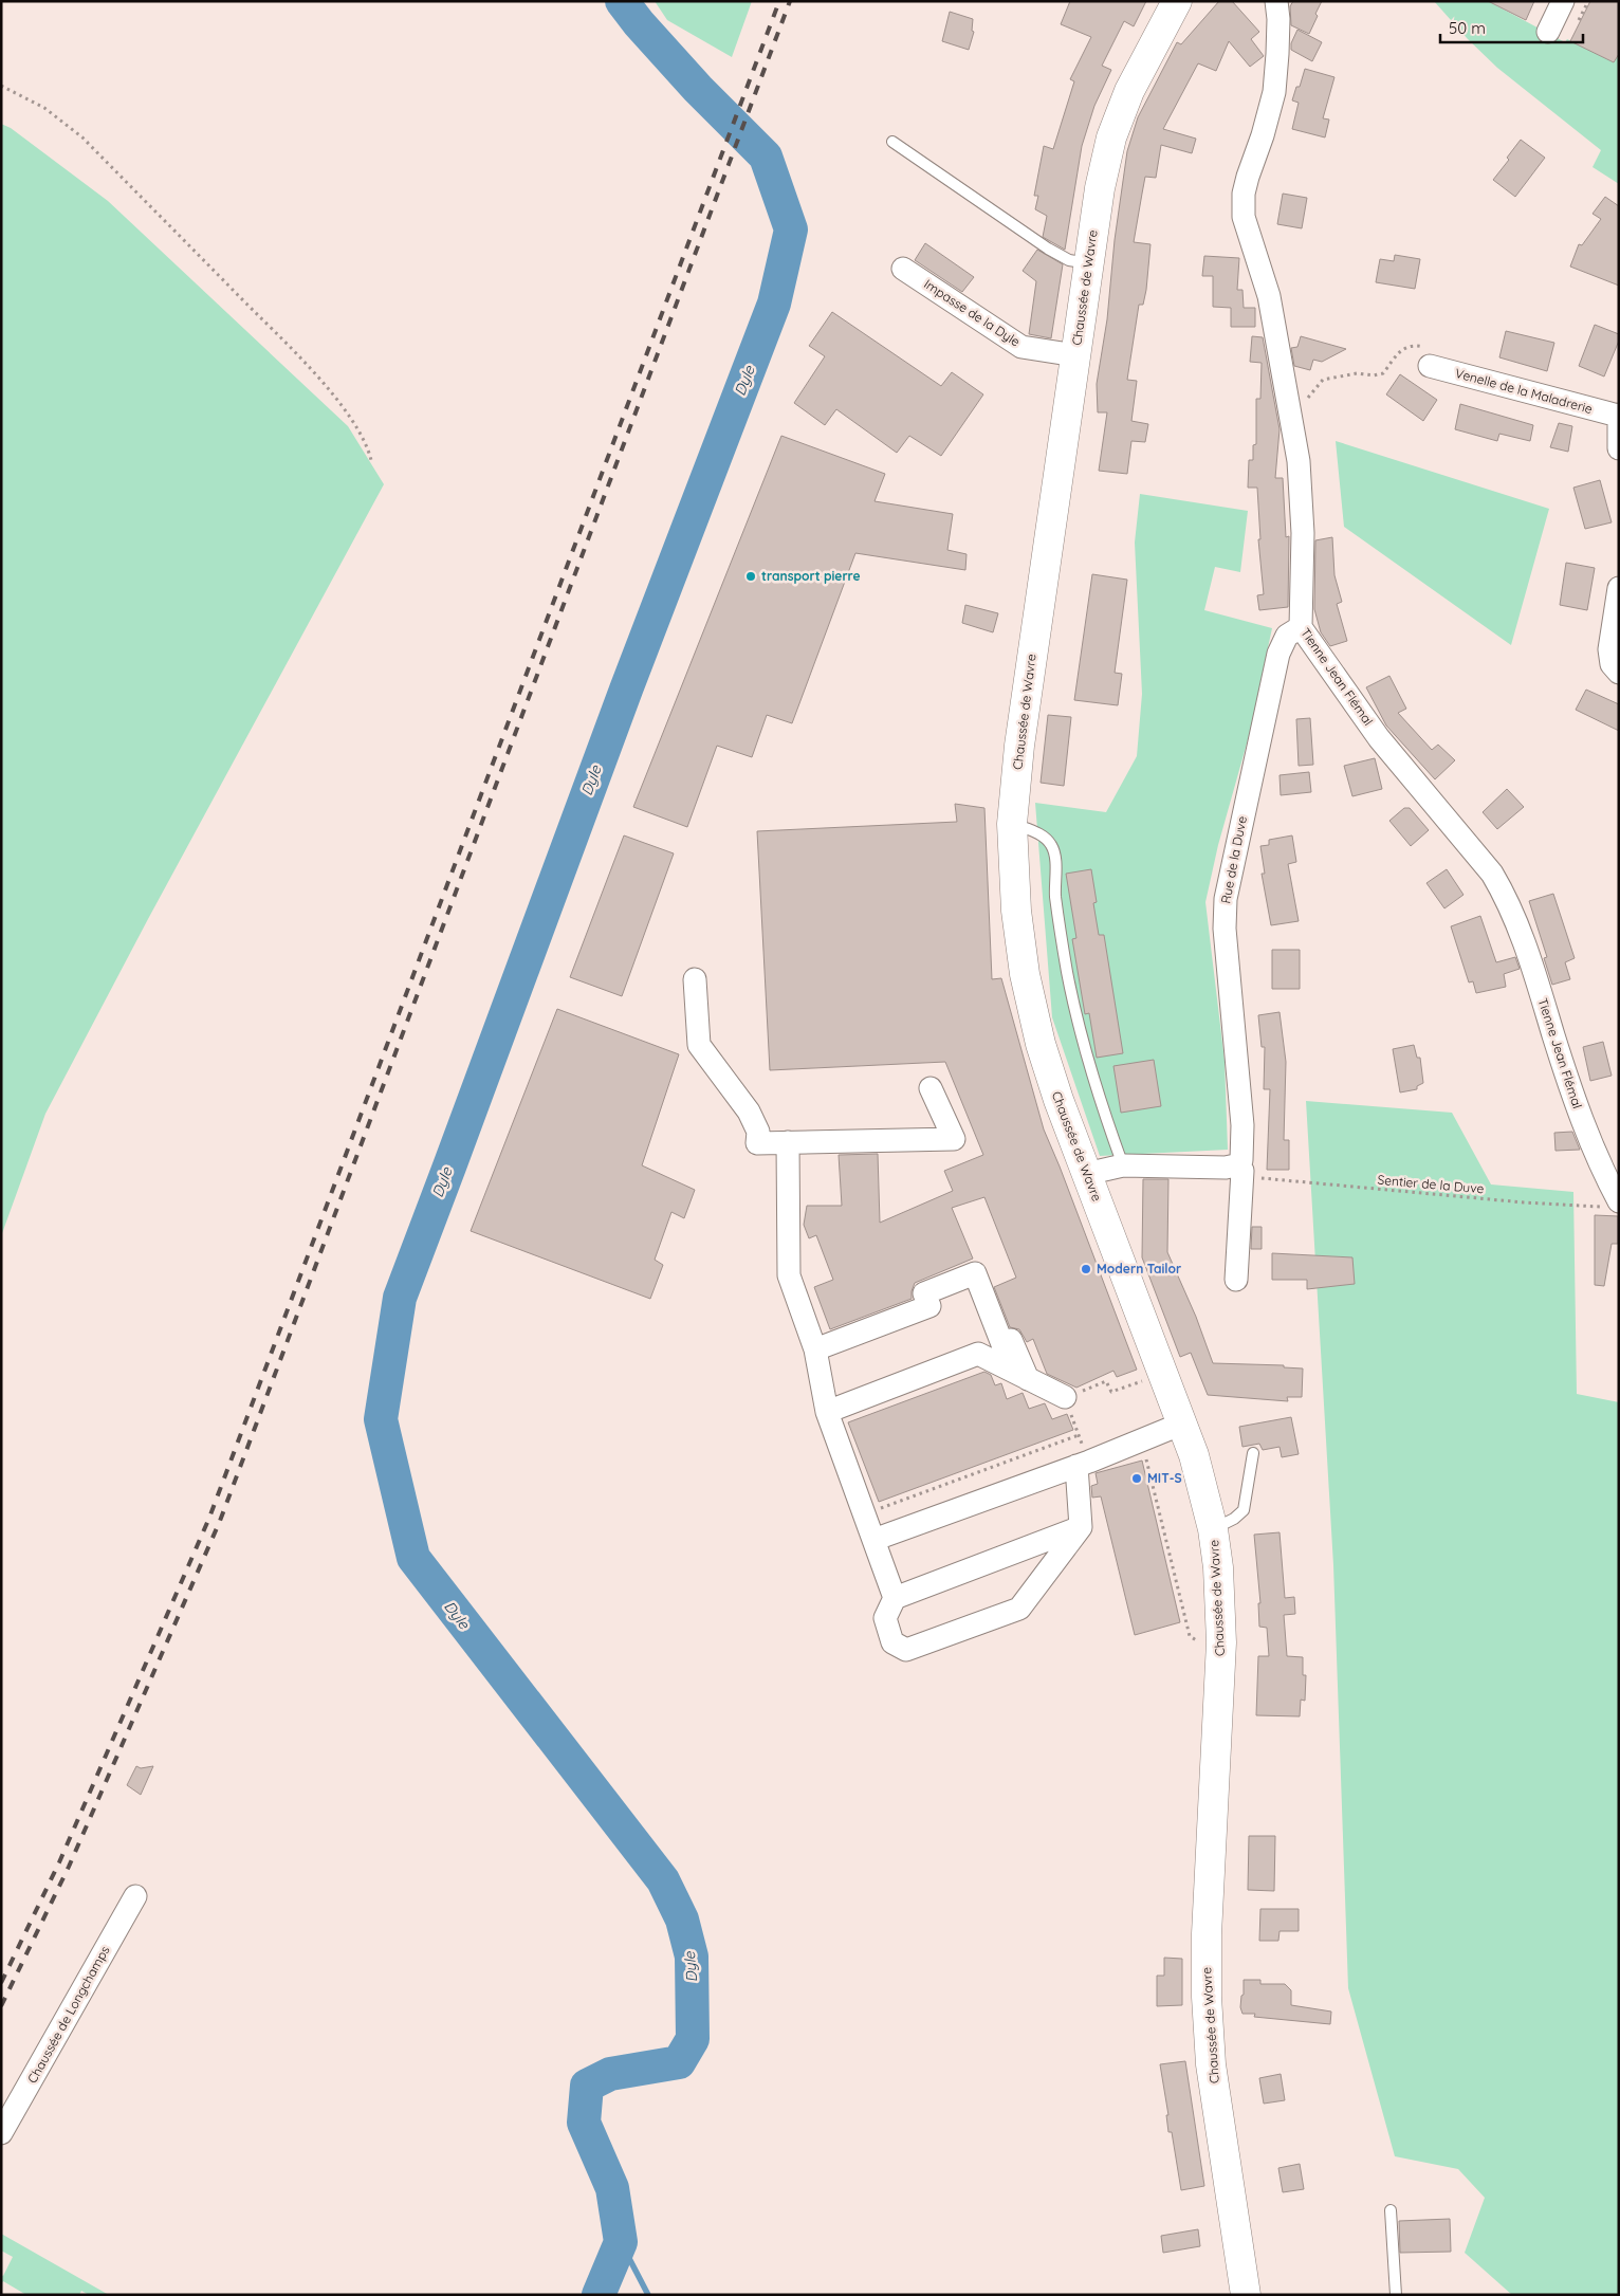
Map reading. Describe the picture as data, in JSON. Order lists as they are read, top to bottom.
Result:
{
  "streets": {
    "main road": ["Chaussée de Wavre"],
    "street": [
      "Impasse de la Dyle",
      "Venelle de la Maladrerie",
      "Tienne Jean Flémal",
      "Rue de la Duve",
      "Chaussée de Longchamps"
    ],
    "path": ["Sentier de la Duve"]
  },
  "crossings": [
    ["Chaussée de Wavre", "Impasse de la Dyle"],
    ["Tienne Jean Flémal", "Rue de la Duve"],
    ["Tienne Jean Flémal", "Sentier de la Duve"],
    ["Rue de la Duve", "Sentier de la Duve"]
  ],
  "water": ["Dyle"],
  "places": ["transport pierre", "Modern Tailor", "MIT-S"],
  "scale_bar": "50 m"
}
